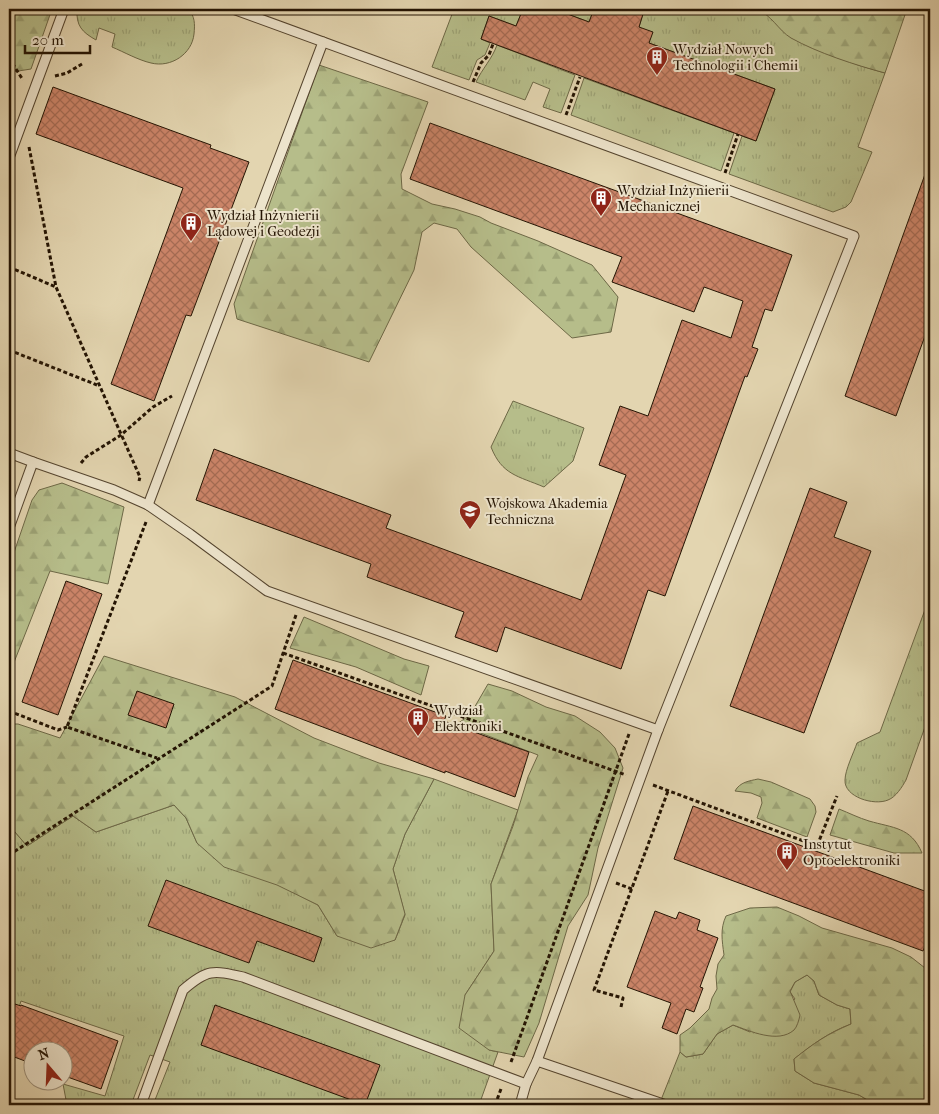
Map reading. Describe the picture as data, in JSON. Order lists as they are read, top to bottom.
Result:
{
  "places": {
    "building": [
      "Wydział Nowych Technologii i Chemii",
      "Wydział Inżynierii Mechanicznej",
      "Wydział Inżynierii Lądowej i Geodezji",
      "Wydział Elektroniki",
      "Instytut Optoelektroniki"
    ],
    "school or university": ["Wojskowa Akademia Techniczna"]
  },
  "scale_bar": "20 m",
  "north": "top"
}
